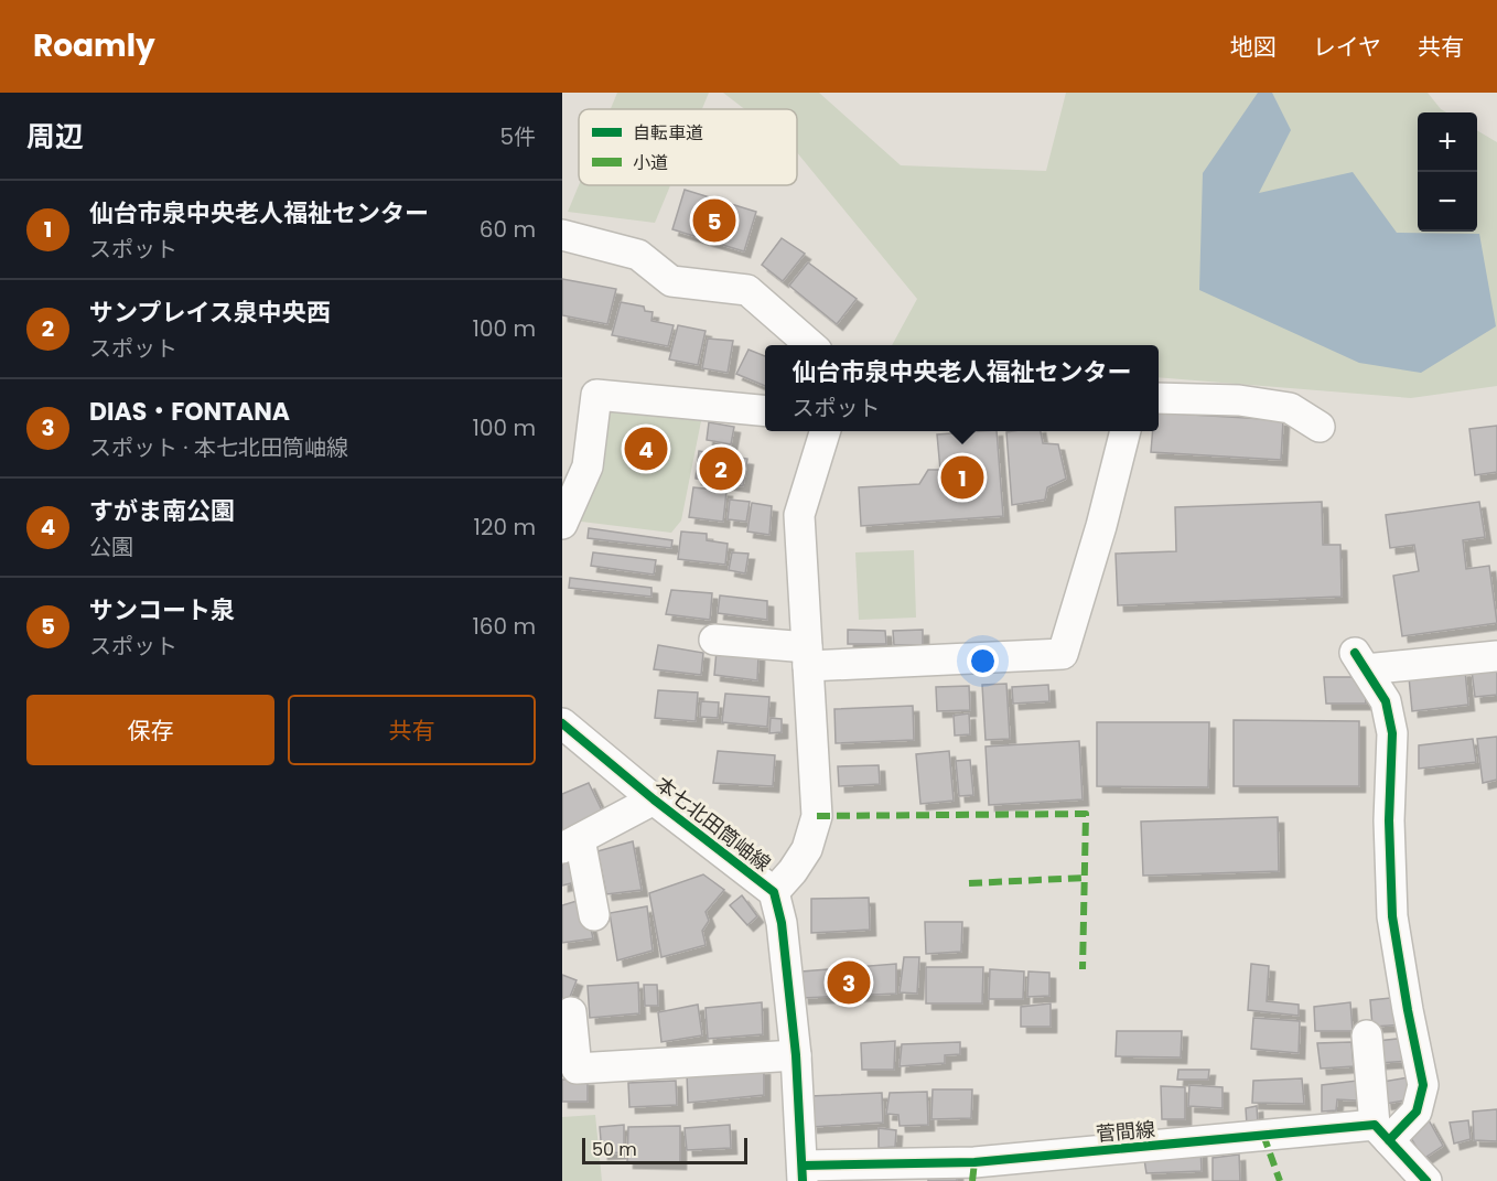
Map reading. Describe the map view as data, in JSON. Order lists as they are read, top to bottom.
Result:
{
  "streets": {
    "street": ["本七北田筒岫線", "菅間線"]
  },
  "crossings": [
    ["本七北田筒岫線", "菅間線"]
  ],
  "legend": ["自転車道", "小道"],
  "scale_bar": "50 m",
  "page": {
    "header": "Roamly",
    "nav": ["地図", "レイヤ", "共有"],
    "heading": ["周辺", "5件"],
    "map_buttons": ["+", "−"],
    "list": [
      {
        "mark": "1",
        "name": "仙台市泉中央老人福祉センター",
        "note": "スポット",
        "value": "60 m"
      },
      {
        "mark": "2",
        "name": "サンプレイス泉中央西",
        "note": "スポット",
        "value": "100 m"
      },
      {
        "mark": "3",
        "name": "DIAS・FONTANA",
        "note": "スポット · 本七北田筒岫線",
        "value": "100 m"
      },
      {
        "mark": "4",
        "name": "すがま南公園",
        "note": "公園",
        "value": "120 m"
      },
      {
        "mark": "5",
        "name": "サンコート泉",
        "note": "スポット",
        "value": "160 m"
      }
    ],
    "pins": [
      "5",
      "4",
      "2",
      "1",
      "3"
    ],
    "popup": ["仙台市泉中央老人福祉センター", "スポット"],
    "buttons": ["保存", "共有"],
    "scale": "50 m"
  }
}
